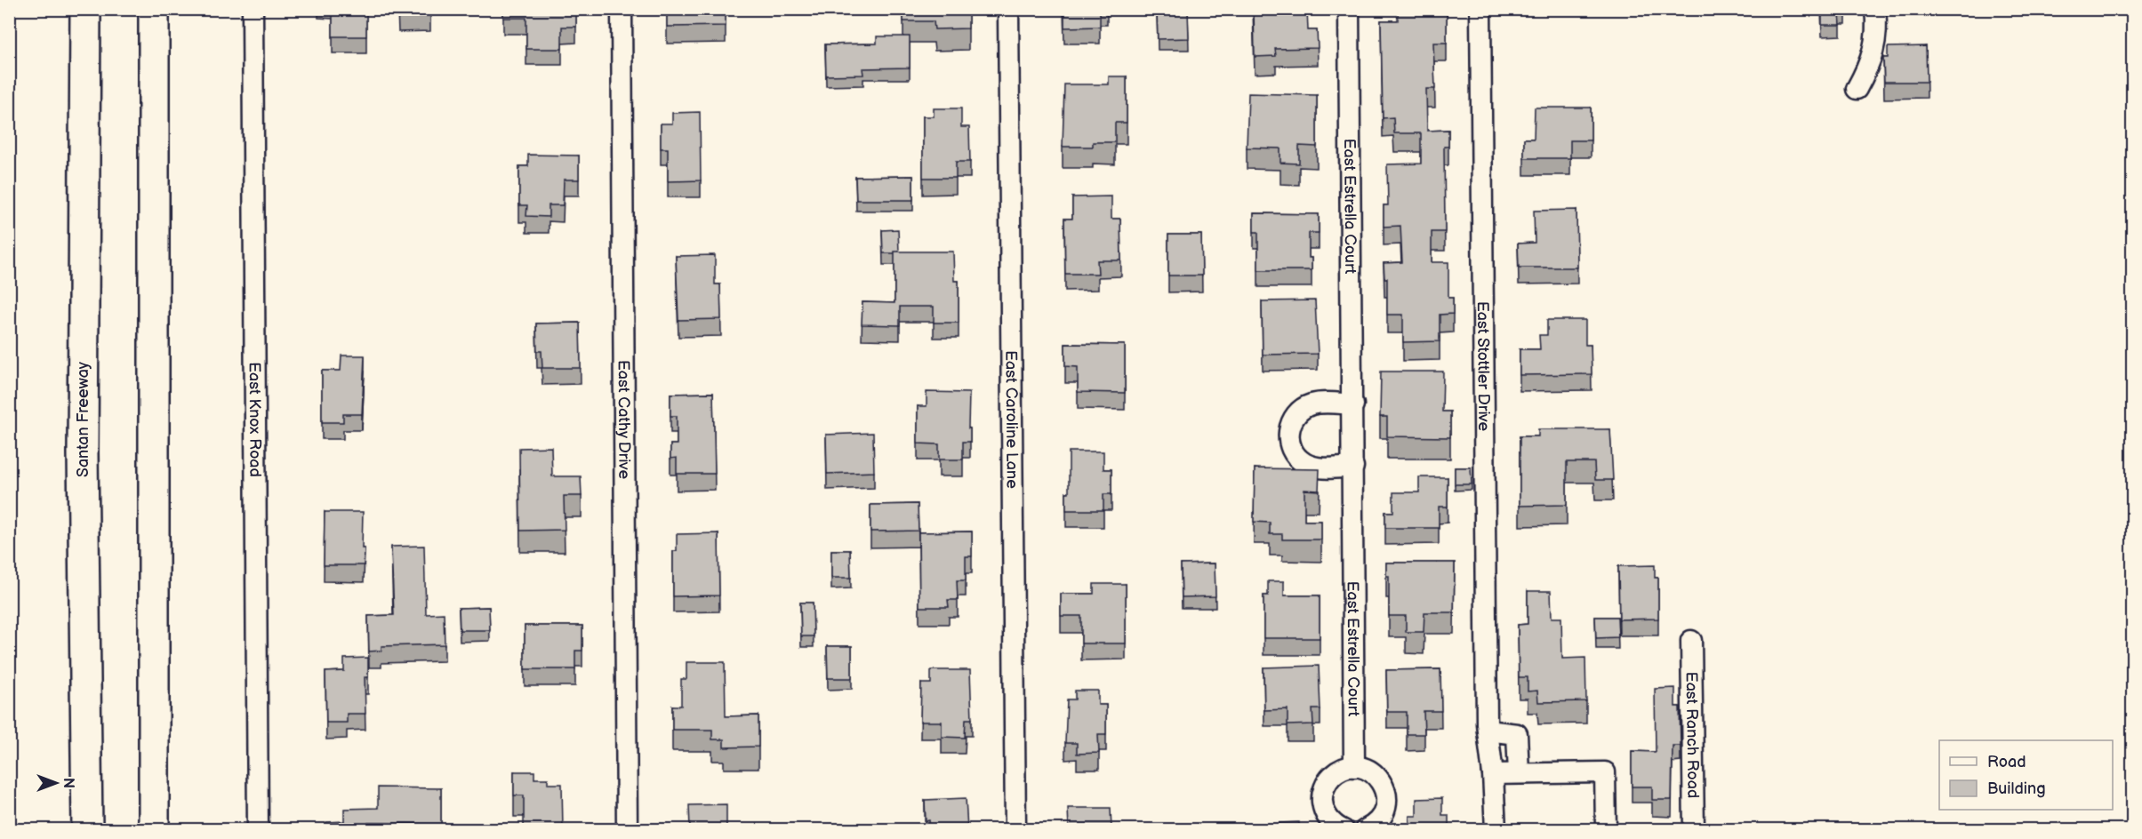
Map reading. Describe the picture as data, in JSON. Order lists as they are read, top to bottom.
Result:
{
  "streets": {
    "highway": ["Santan Freeway"],
    "street": [
      "East Estrella Court",
      "East Stottler Drive",
      "East Knox Road",
      "East Cathy Drive",
      "East Caroline Lane",
      "East Ranch Road"
    ]
  },
  "legend": ["Road", "Building"],
  "north": "right"
}
